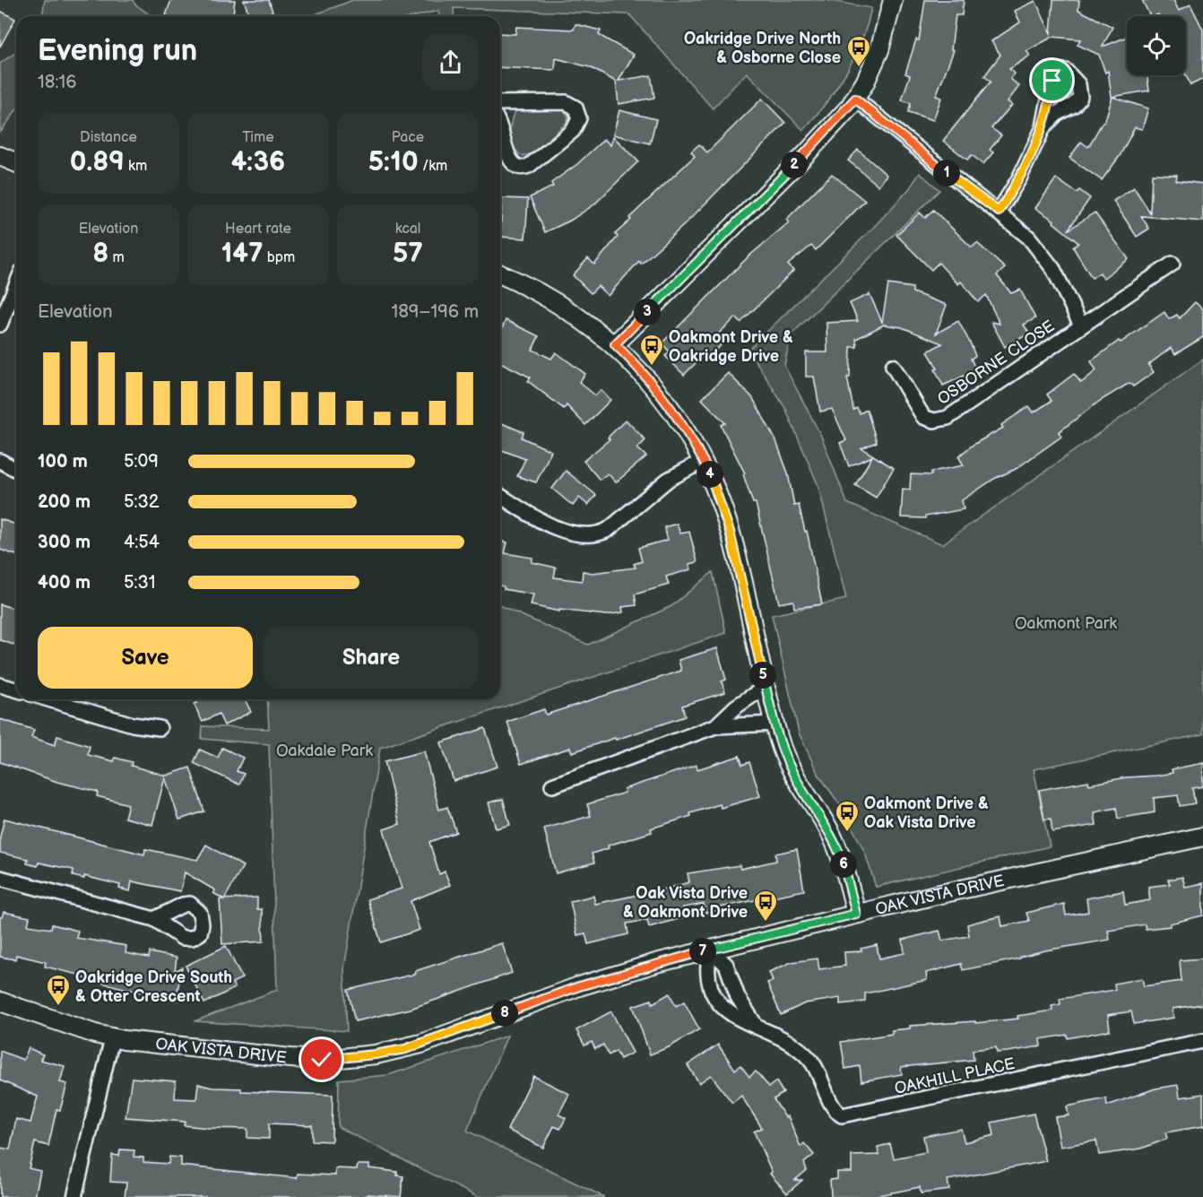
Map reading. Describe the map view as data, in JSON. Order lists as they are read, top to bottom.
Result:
{
  "streets": {
    "street": ["OSBORNE CLOSE", "OAK VISTA DRIVE", "OAKHILL PLACE"]
  },
  "crossings": [
    ["OAK VISTA DRIVE", "OAKHILL PLACE"]
  ],
  "parks": ["Oakmont Park", "Oakdale Park"],
  "places": {
    "bus stop": [
      "Oakridge Drive North & Osborne Close",
      "Oakmont Drive & Oakridge Drive",
      "Oakmont Drive & Oak Vista Drive",
      "Oak Vista Drive & Oakmont Drive",
      "Oakridge Drive South & Otter Crescent"
    ]
  },
  "page": {
    "heading": ["Evening run", "18:16"],
    "stats": [
      ["Distance", "0.89 km"],
      ["Time", "4:36"],
      ["Pace", "5:10 /km"],
      ["Elevation", "8 m"],
      ["Heart rate", "147 bpm"],
      ["kcal", "57"]
    ],
    "pins": [
      "2",
      "1",
      "3",
      "4",
      "5",
      "6",
      "7",
      "8"
    ],
    "chart": ["Elevation", "189–196 m"],
    "list": [
      {
        "name": "100 m",
        "note": "5:09"
      },
      {
        "name": "200 m",
        "note": "5:32"
      },
      {
        "name": "300 m",
        "note": "4:54"
      },
      {
        "name": "400 m",
        "note": "5:31"
      }
    ],
    "buttons": ["Save", "Share"]
  }
}
